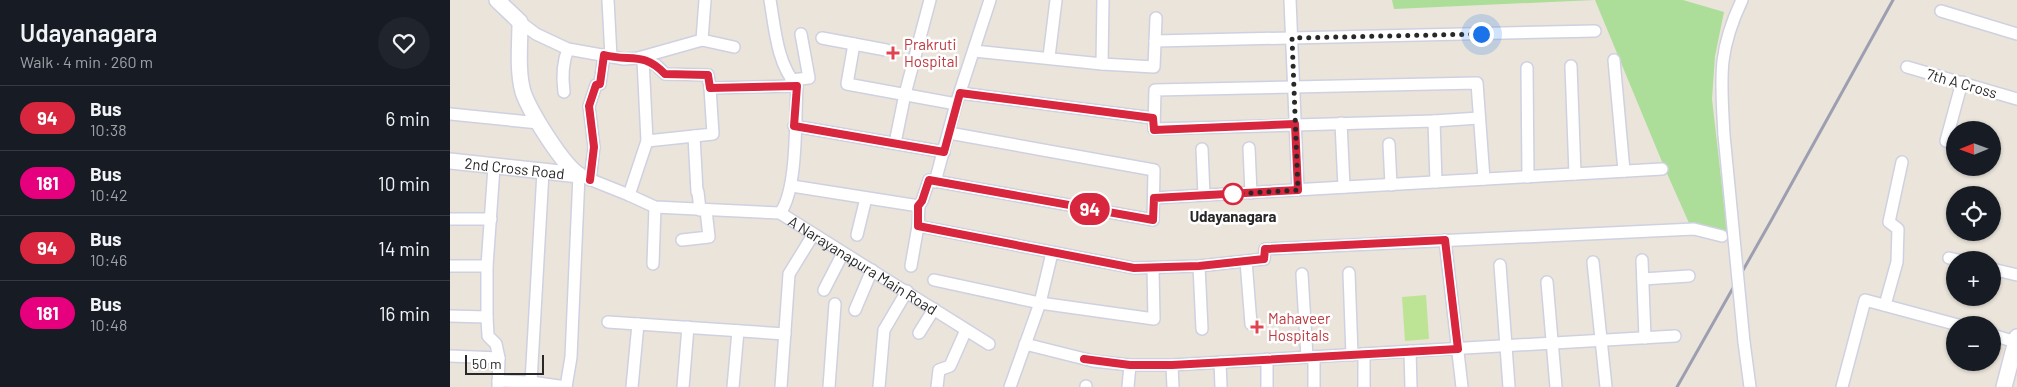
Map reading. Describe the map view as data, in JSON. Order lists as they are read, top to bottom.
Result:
{
  "streets": {
    "street": ["7th A Cross", "2nd Cross Road", "A Narayanapura Main Road"]
  },
  "crossings": [
    ["2nd Cross Road", "A Narayanapura Main Road"]
  ],
  "places": {
    "health": ["Prakruti Hospital", "Mahaveer Hospitals"],
    "other": ["Udayanagara"]
  },
  "lines": ["bus line 94"],
  "scale_bar": "50 m",
  "north": "left",
  "page": {
    "heading": ["Udayanagara", "Walk · 4 min · 260 m"],
    "on_map": "94",
    "list": [
      {
        "mark": "94",
        "name": "Bus",
        "note": "10:38",
        "value": "6 min"
      },
      {
        "mark": "181",
        "name": "Bus",
        "note": "10:42",
        "value": "10 min"
      },
      {
        "mark": "94",
        "name": "Bus",
        "note": "10:46",
        "value": "14 min"
      },
      {
        "mark": "181",
        "name": "Bus",
        "note": "10:48",
        "value": "16 min"
      }
    ],
    "map_buttons": ["+", "−"],
    "scale": "50 m"
  }
}
